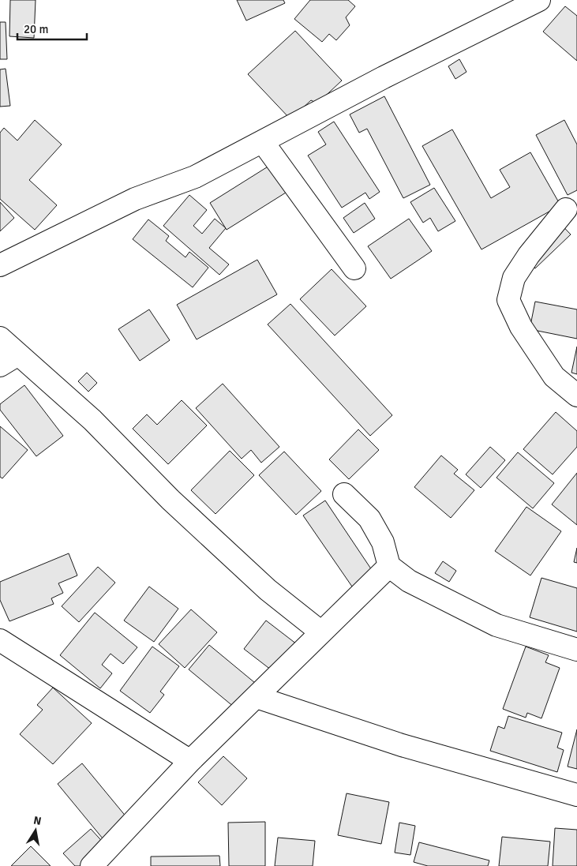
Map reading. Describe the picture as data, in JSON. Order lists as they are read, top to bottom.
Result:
{
  "scale_bar": "20 m",
  "north": "top"
}
